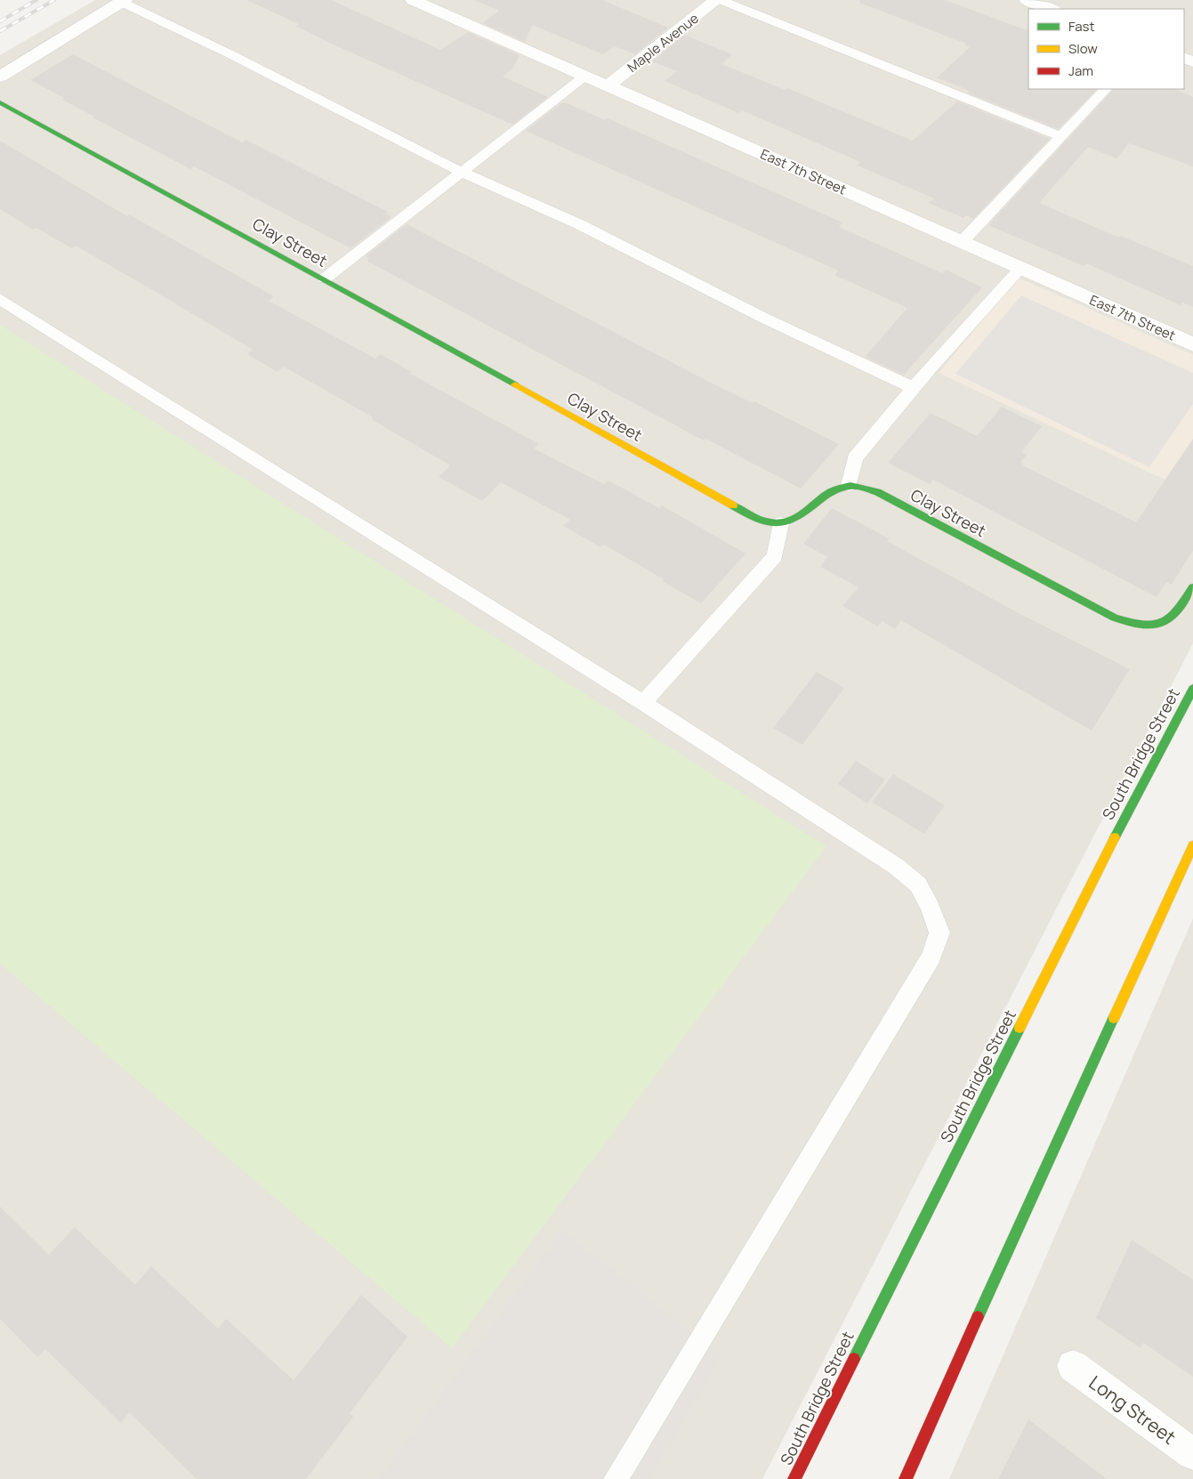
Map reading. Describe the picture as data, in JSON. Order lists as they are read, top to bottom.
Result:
{
  "streets": {
    "street": [
      "Maple Avenue",
      "East 7th Street",
      "Clay Street",
      "South Bridge Street",
      "Long Street"
    ]
  },
  "crossings": [
    ["Maple Avenue", "East 7th Street"]
  ],
  "legend": ["Fast", "Slow", "Jam"]
}
